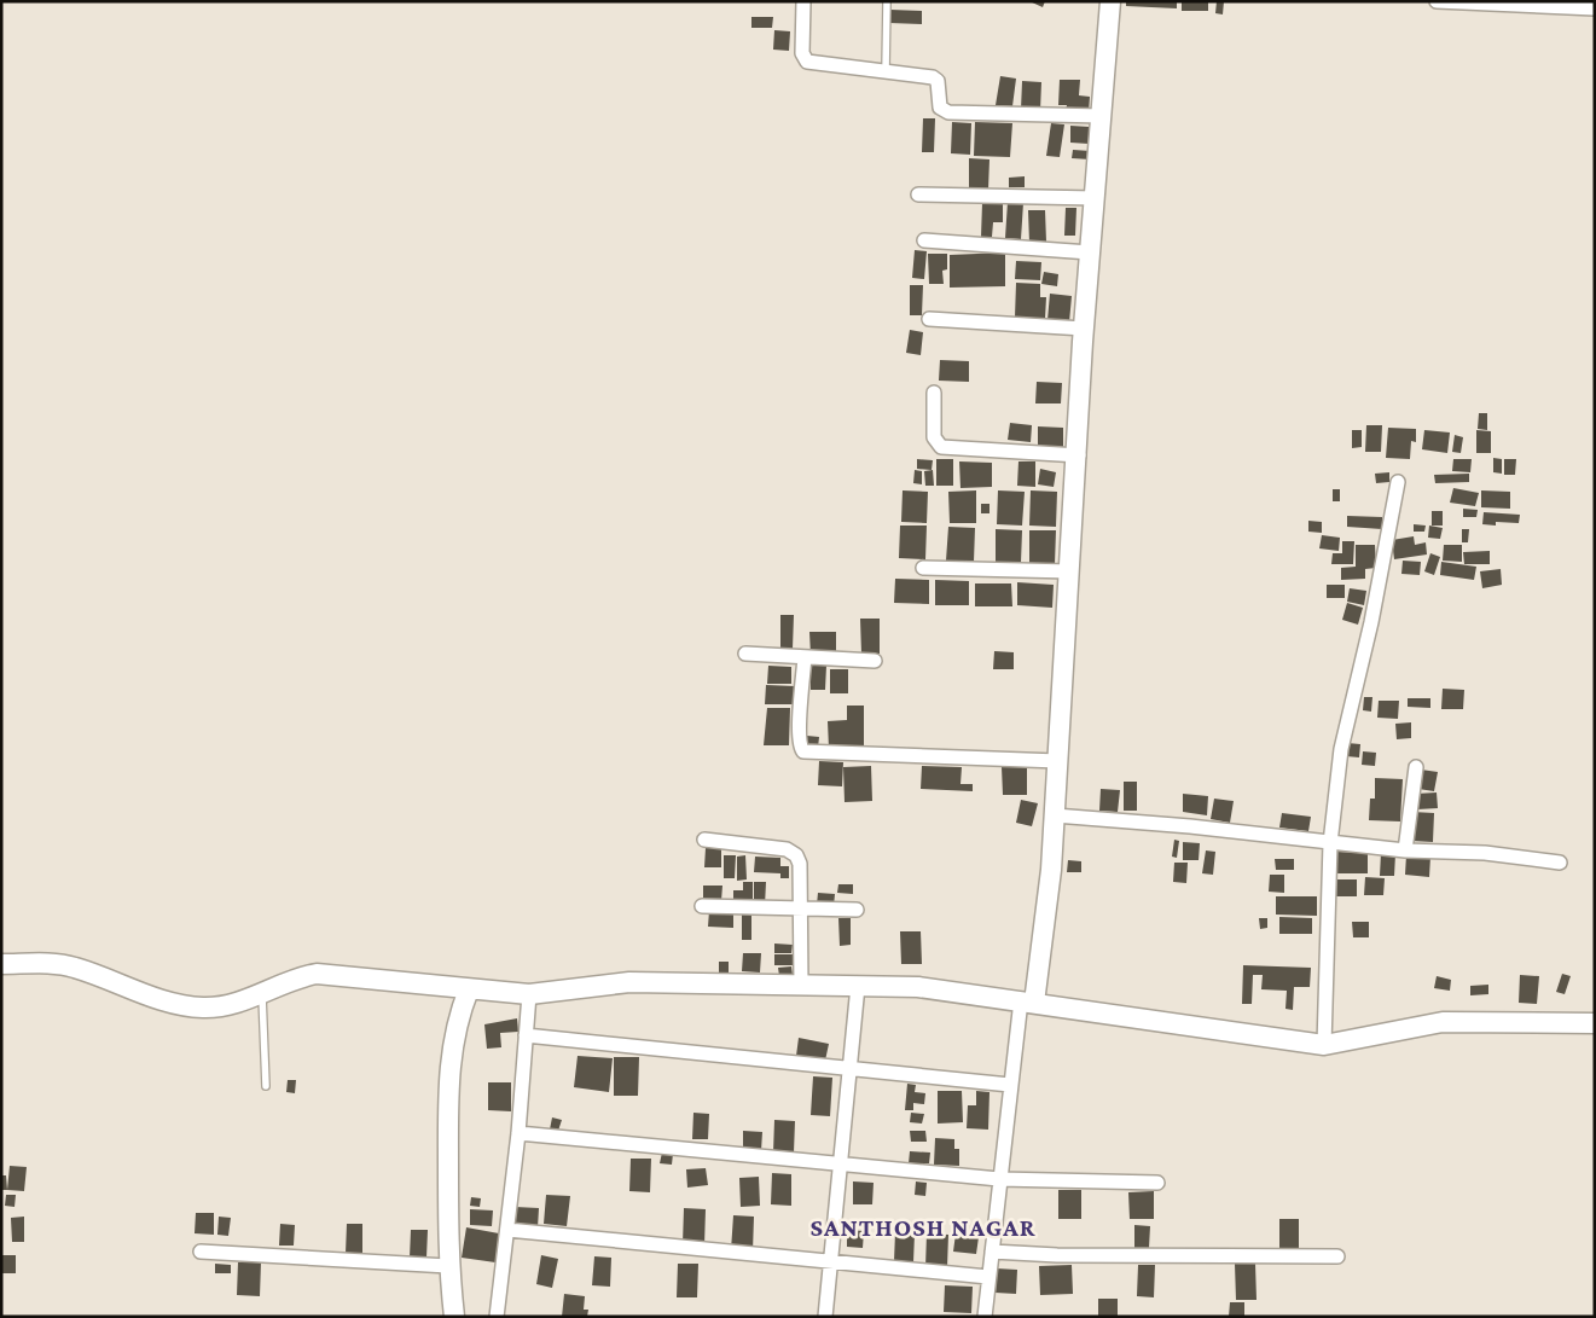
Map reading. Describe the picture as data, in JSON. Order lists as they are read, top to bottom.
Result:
{
  "districts": ["SANTHOSH NAGAR"]
}
